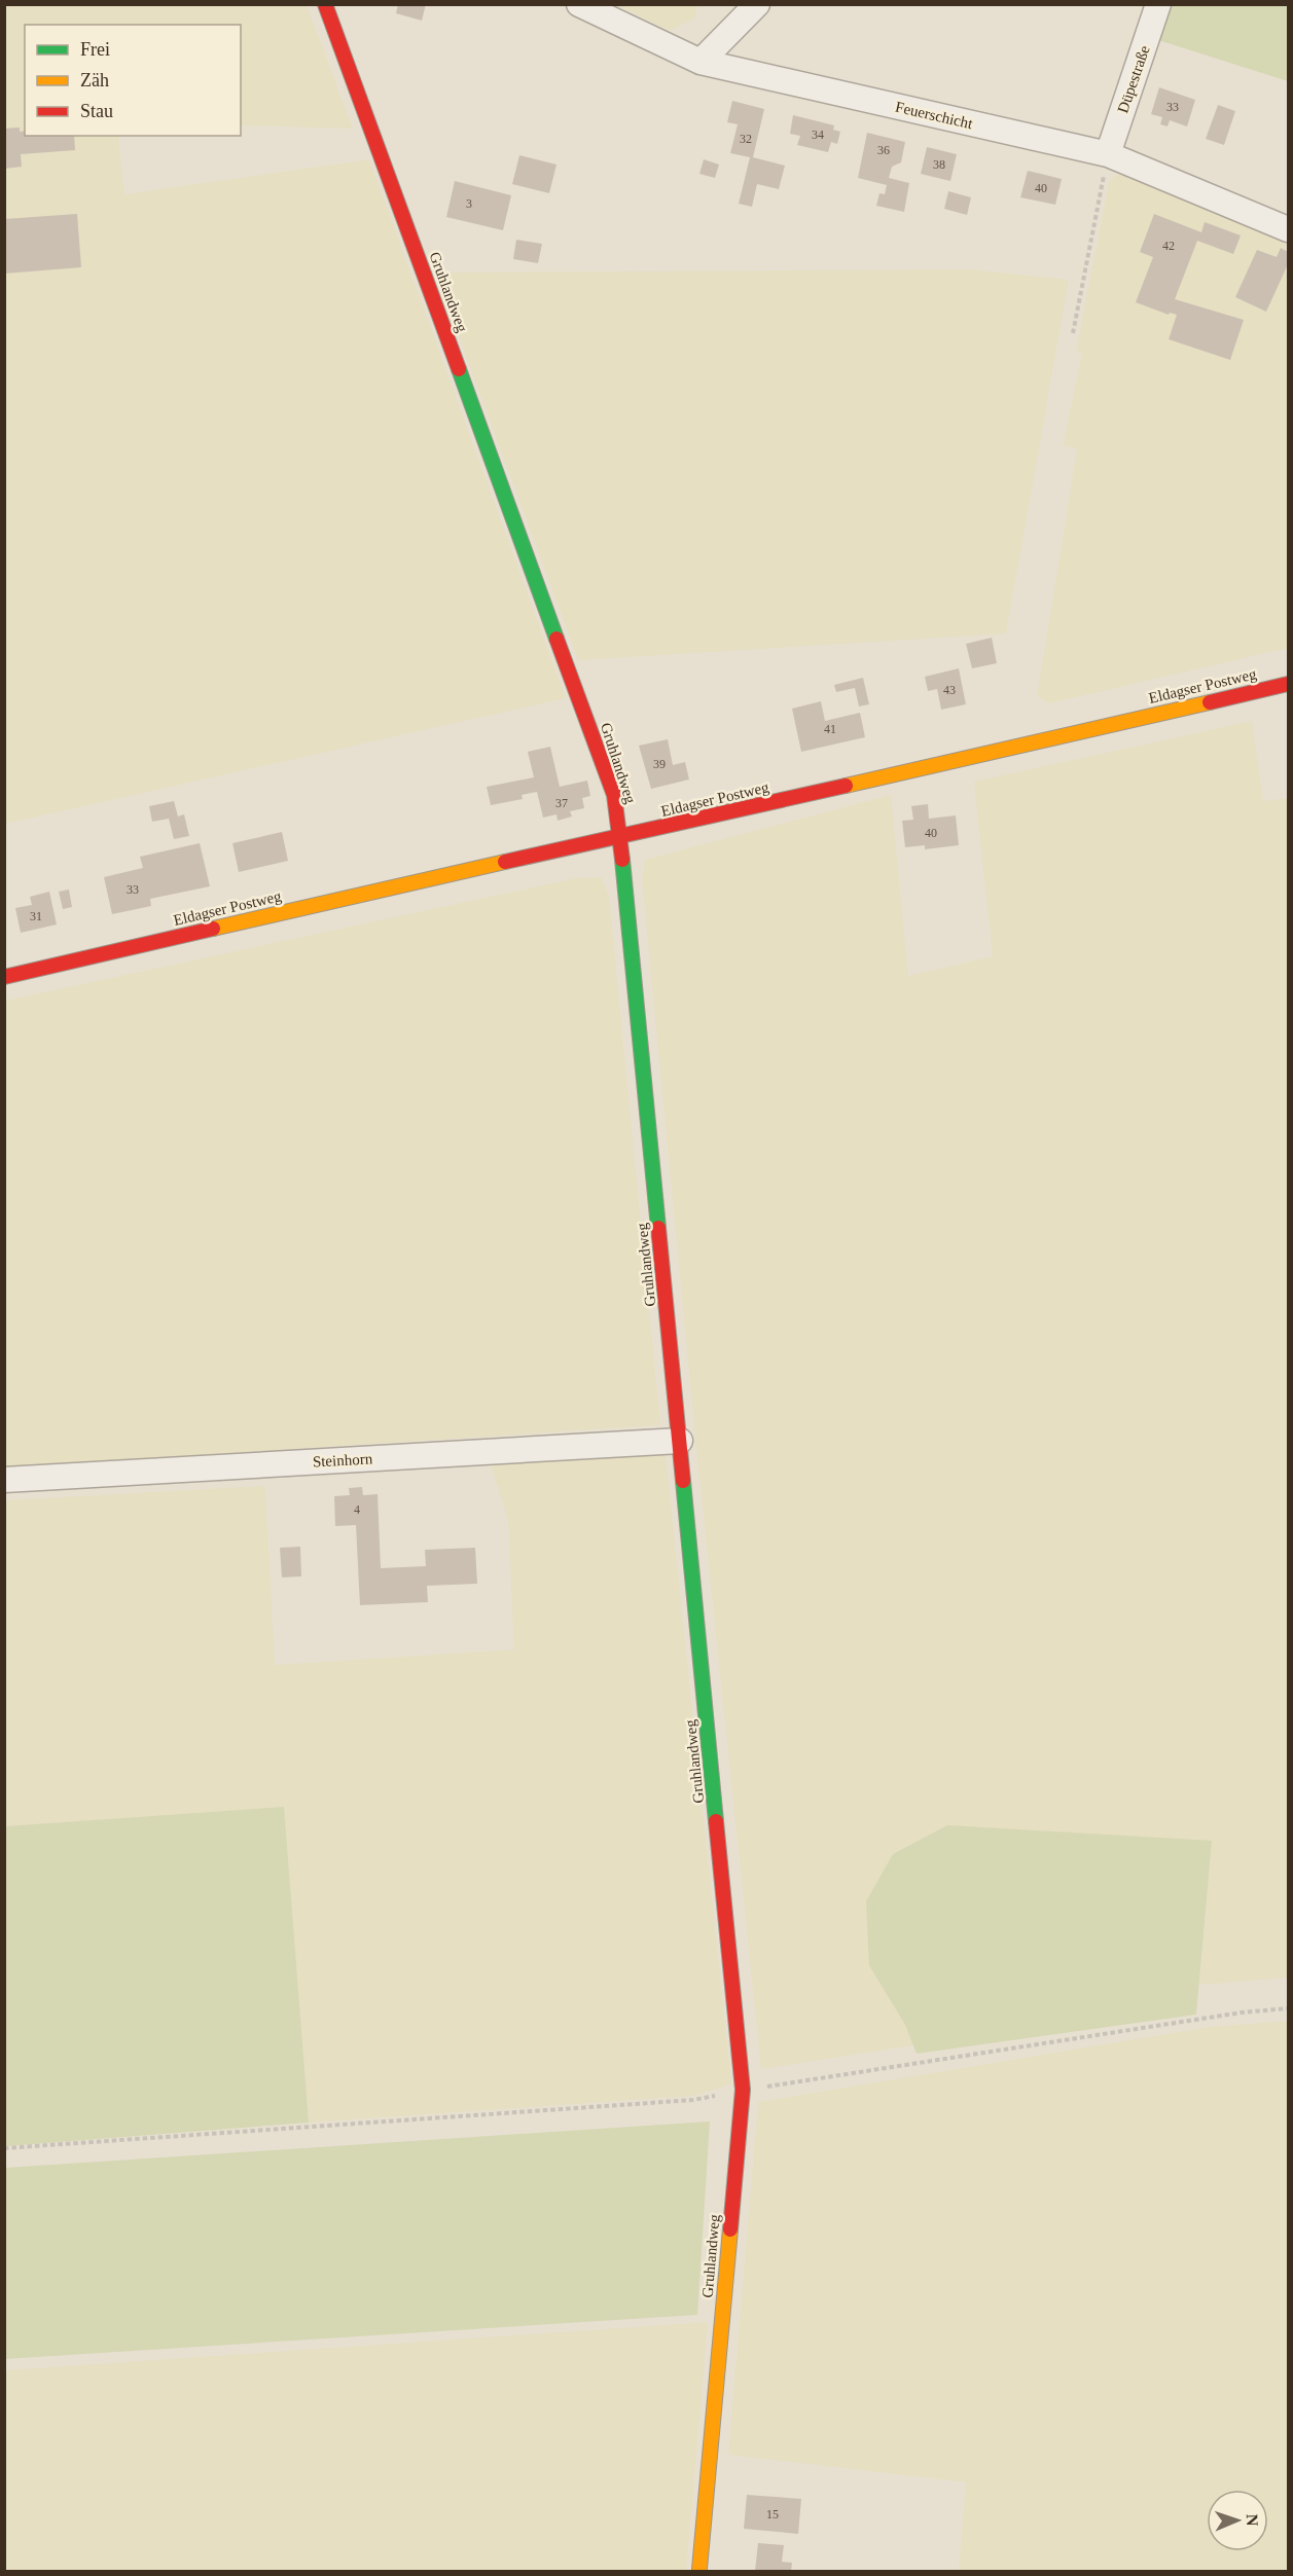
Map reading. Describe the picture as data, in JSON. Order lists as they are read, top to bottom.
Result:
{
  "streets": {
    "street": [
      "Düpestraße",
      "Feuerschicht",
      "Gruhlandweg",
      "Eldagser Postweg",
      "Steinhorn"
    ]
  },
  "crossings": [
    ["Düpestraße", "Feuerschicht"],
    ["Gruhlandweg", "Eldagser Postweg"],
    ["Gruhlandweg", "Steinhorn"]
  ],
  "house_numbers": [
    "33",
    "34",
    "32",
    "36",
    "38",
    "40",
    "3",
    "42",
    "43",
    "41",
    "39",
    "37",
    "40",
    "33",
    "31",
    "4",
    "15"
  ],
  "legend": ["Frei", "Zäh", "Stau"],
  "north": "right"
}
